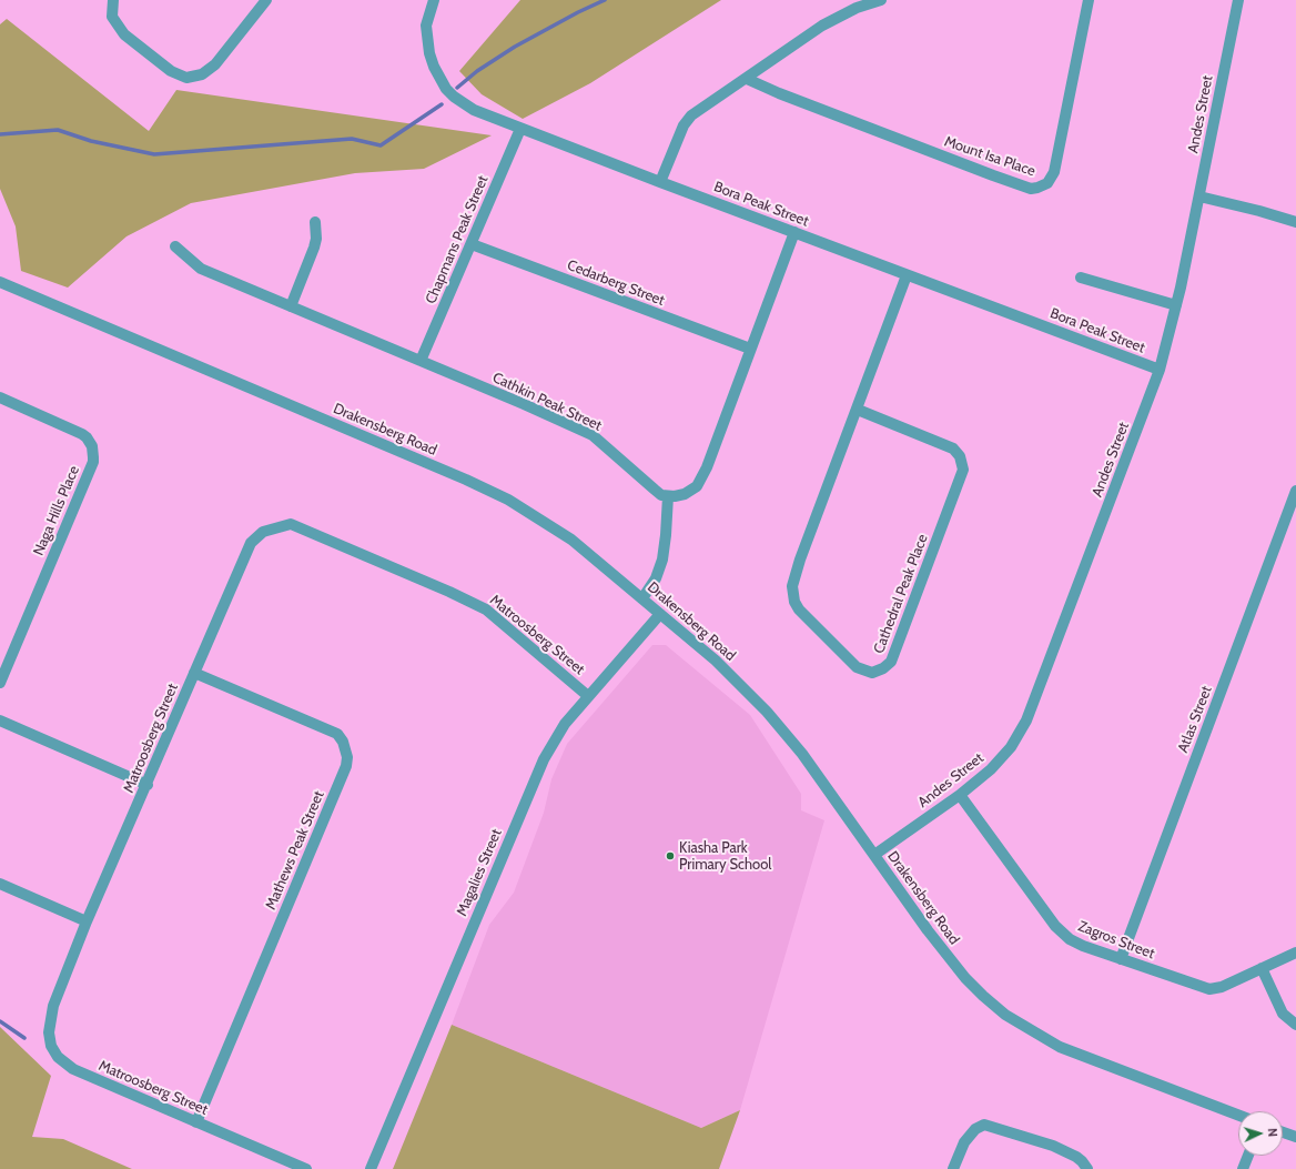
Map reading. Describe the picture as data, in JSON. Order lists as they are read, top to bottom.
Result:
{
  "streets": {
    "street": [
      "Andes Street",
      "Mount Isa Place",
      "Bora Peak Street",
      "Chapmans Peak Street",
      "Cedarberg Street",
      "Cathkin Peak Street",
      "Drakensberg Road",
      "Naga Hills Place",
      "Cathedral Peak Place",
      "Matroosberg Street",
      "Atlas Street",
      "Mathews Peak Street",
      "Magalies Street",
      "Zagros Street"
    ]
  },
  "crossings": [
    ["Andes Street", "Bora Peak Street"],
    ["Andes Street", "Drakensberg Road"],
    ["Andes Street", "Zagros Street"],
    ["Bora Peak Street", "Chapmans Peak Street"],
    ["Bora Peak Street", "Cathedral Peak Place"],
    ["Chapmans Peak Street", "Cedarberg Street"],
    ["Chapmans Peak Street", "Cathkin Peak Street"],
    ["Drakensberg Road", "Magalies Street"],
    ["Matroosberg Street", "Mathews Peak Street"],
    ["Matroosberg Street", "Magalies Street"],
    ["Atlas Street", "Zagros Street"]
  ],
  "places": ["Kiasha Park Primary School"],
  "north": "right"
}
